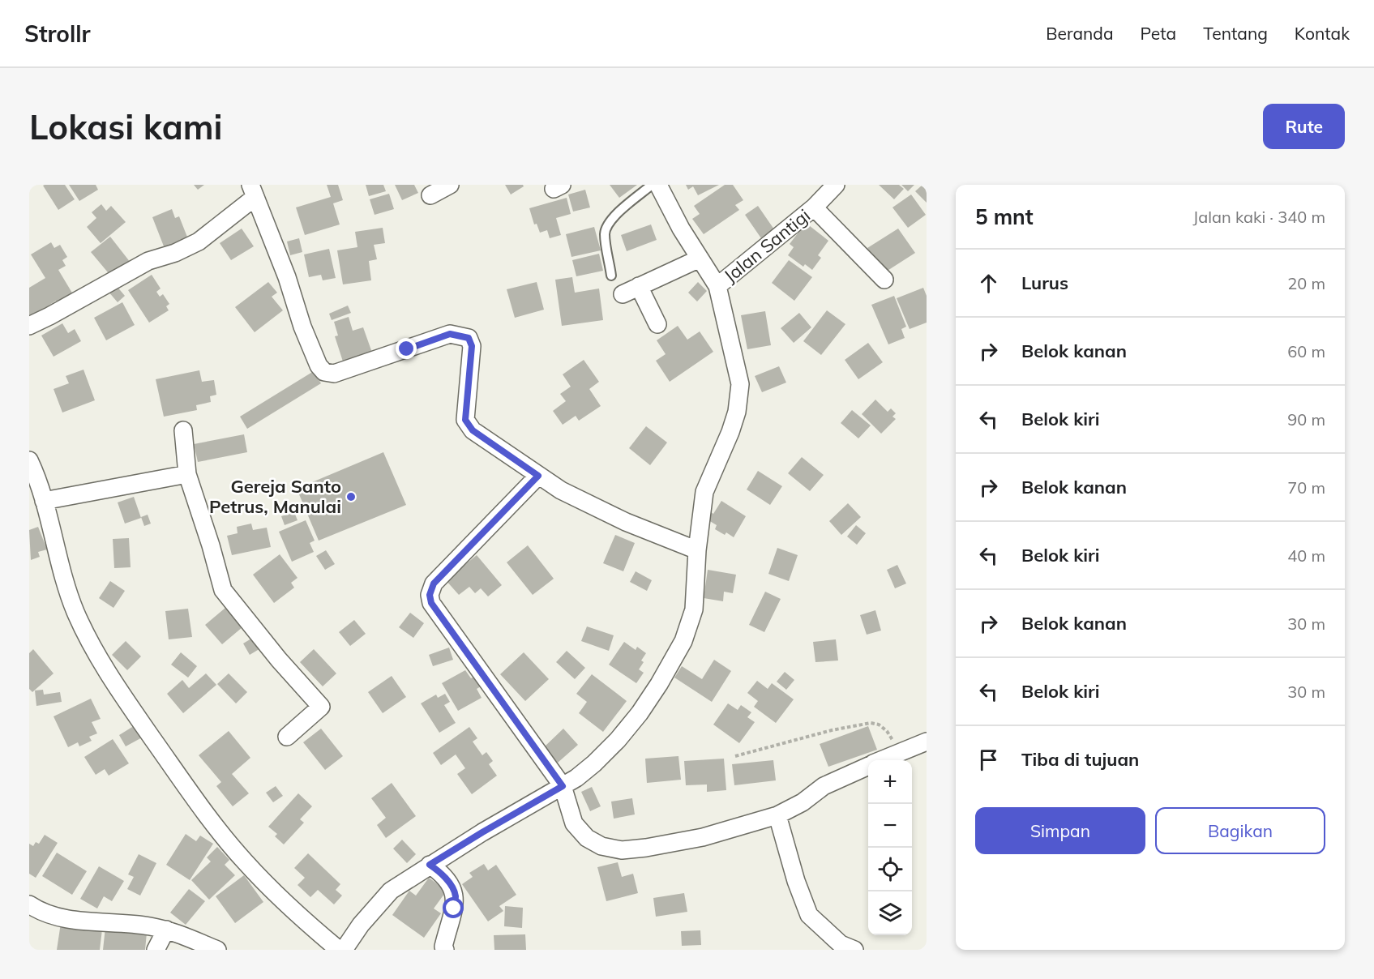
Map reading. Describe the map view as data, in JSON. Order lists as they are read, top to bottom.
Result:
{
  "streets": {
    "street": ["Jalan Santigi"]
  },
  "places": ["Gereja Santo Petrus, Manulai"],
  "page": {
    "header": "Strollr",
    "nav": [
      "Beranda",
      "Peta",
      "Tentang",
      "Kontak"
    ],
    "buttons": [
      "Rute",
      ["Simpan", "Bagikan"]
    ],
    "title": "Lokasi kami",
    "heading": ["5 mnt", "Jalan kaki · 340 m"],
    "list": [
      ["Lurus", "20 m"],
      ["Belok kanan", "60 m"],
      ["Belok kiri", "90 m"],
      ["Belok kanan", "70 m"],
      ["Belok kiri", "40 m"],
      ["Belok kanan", "30 m"],
      ["Belok kiri", "30 m"],
      "Tiba di tujuan"
    ],
    "map_buttons": ["+", "−"]
  }
}
